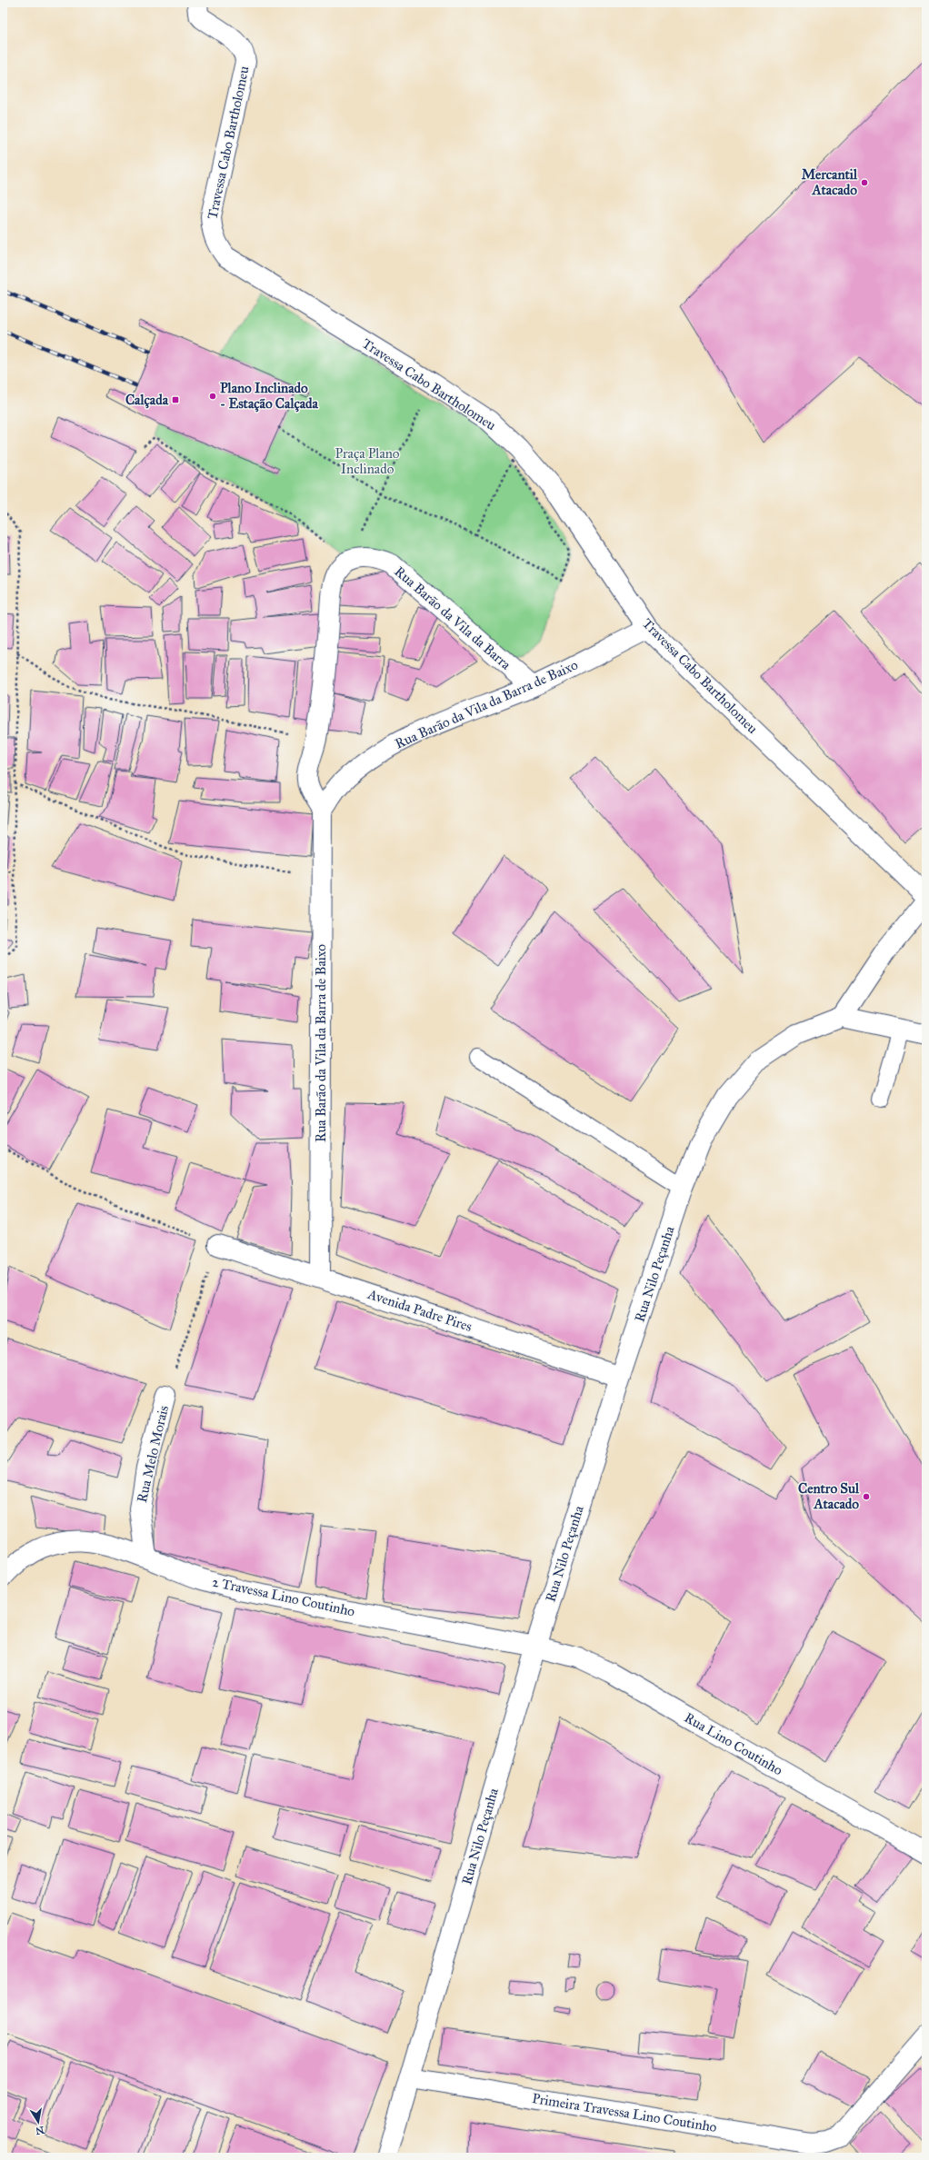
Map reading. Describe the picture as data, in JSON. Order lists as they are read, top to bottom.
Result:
{
  "streets": {
    "street": [
      "Travessa Cabo Bartholomeu",
      "Rua Barão da Vila da Barra",
      "Rua Barão da Vila da Barra de Baixo",
      "Rua Nilo Peçanha",
      "Avenida Padre Pires",
      "Rua Melo Morais",
      "2 Travessa Lino Coutinho",
      "Rua Lino Coutinho",
      "Primeira Travessa Lino Coutinho"
    ]
  },
  "crossings": [
    ["Travessa Cabo Bartholomeu", "Rua Barão da Vila da Barra de Baixo"],
    ["Rua Barão da Vila da Barra", "Rua Barão da Vila da Barra de Baixo"],
    ["Rua Barão da Vila da Barra de Baixo", "Avenida Padre Pires"],
    ["Rua Nilo Peçanha", "Avenida Padre Pires"],
    ["Rua Nilo Peçanha", "2 Travessa Lino Coutinho"],
    ["Rua Nilo Peçanha", "Rua Lino Coutinho"],
    ["Rua Nilo Peçanha", "Primeira Travessa Lino Coutinho"],
    ["Rua Melo Morais", "2 Travessa Lino Coutinho"],
    ["2 Travessa Lino Coutinho", "Rua Lino Coutinho"]
  ],
  "parks": ["Praça Plano Inclinado"],
  "places": {
    "other": ["Mercantil Atacado", "Plano Inclinado - Estação Calçada", "Centro Sul Atacado"],
    "transit": ["Calçada"]
  },
  "north": "bottom"
}
